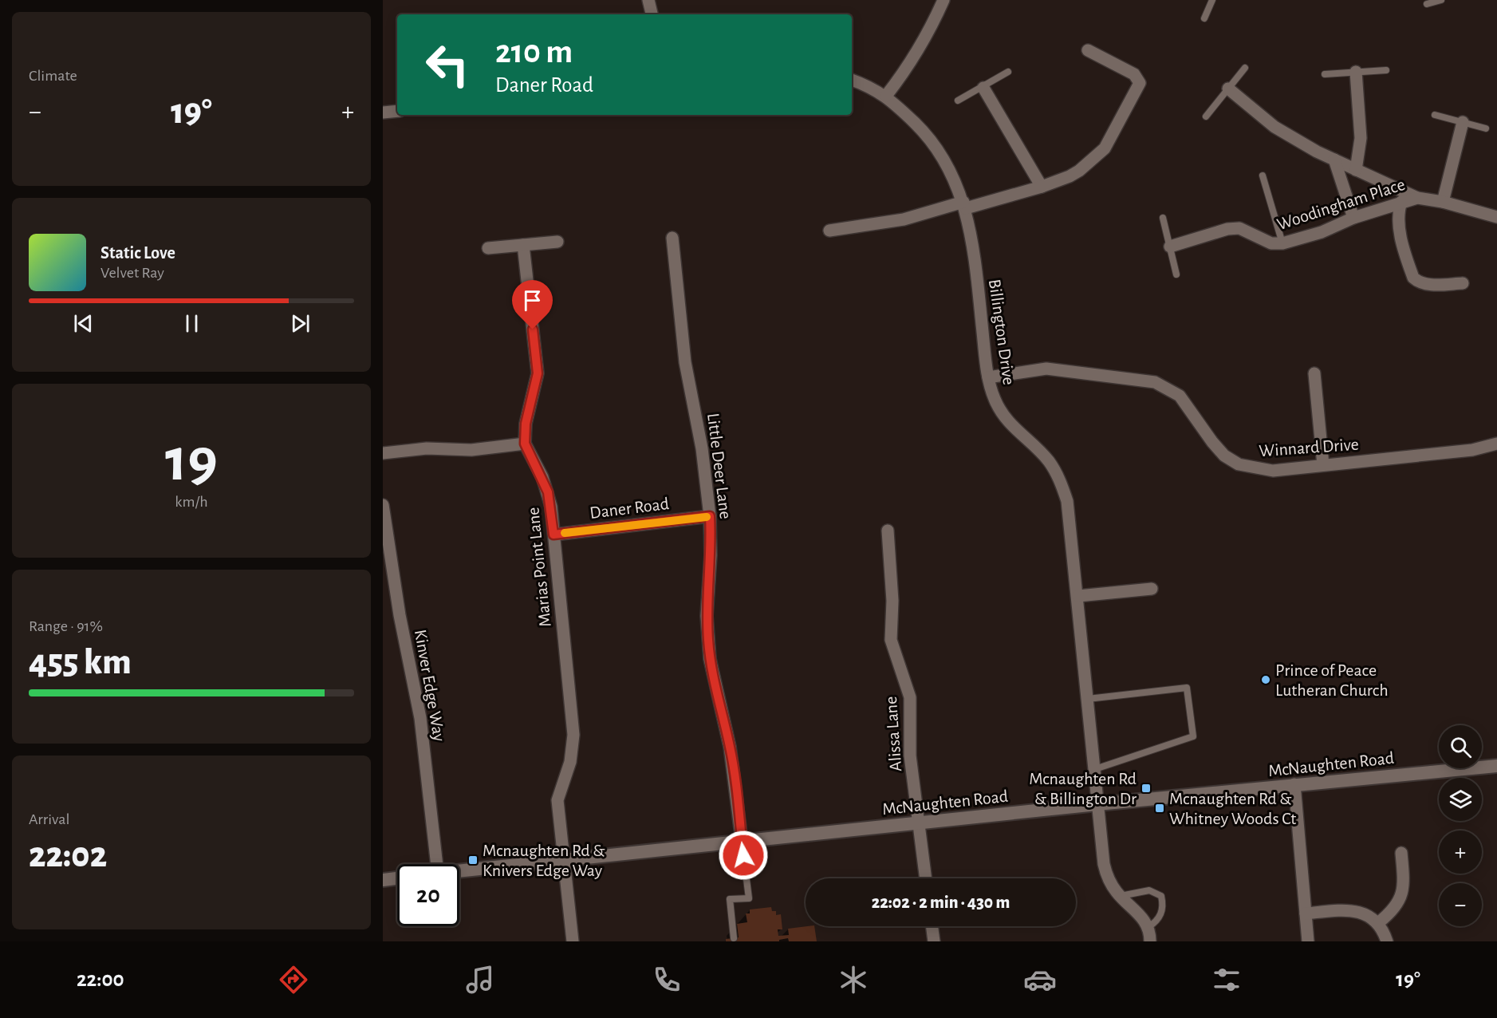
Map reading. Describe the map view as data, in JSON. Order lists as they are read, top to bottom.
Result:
{
  "streets": {
    "street": [
      "Woodingham Place",
      "Billington Drive",
      "Winnard Drive",
      "Little Deer Lane",
      "Daner Road",
      "Marias Point Lane",
      "Kinver Edge Way",
      "Alissa Lane",
      "McNaughten Road"
    ]
  },
  "crossings": [
    ["Billington Drive", "Winnard Drive"],
    ["Billington Drive", "McNaughten Road"],
    ["Little Deer Lane", "Daner Road"],
    ["Little Deer Lane", "McNaughten Road"],
    ["Daner Road", "Marias Point Lane"],
    ["Marias Point Lane", "McNaughten Road"],
    ["Alissa Lane", "McNaughten Road"]
  ],
  "places": {
    "other": ["Prince of Peace Lutheran Church"],
    "transit": ["Mcnaughten Rd & Billington Dr", "Mcnaughten Rd & Whitney Woods Ct", "Mcnaughten Rd & Knivers Edge Way"]
  },
  "page": {
    "tile": [
      "Climate",
      ["19", "km/h"],
      ["Range · 91%", "455 km"],
      ["Arrival", "22:02"]
    ],
    "turn": ["210 m", "Daner Road"],
    "heat": ["−", "19°", "+"],
    "song": ["Static Love", "Velvet Ray"],
    "map_buttons": ["+", "−"],
    "limit": "20",
    "trip": "22:02 · 2 min · 430 m",
    "tabs": ["22:00", "19°"]
  }
}
